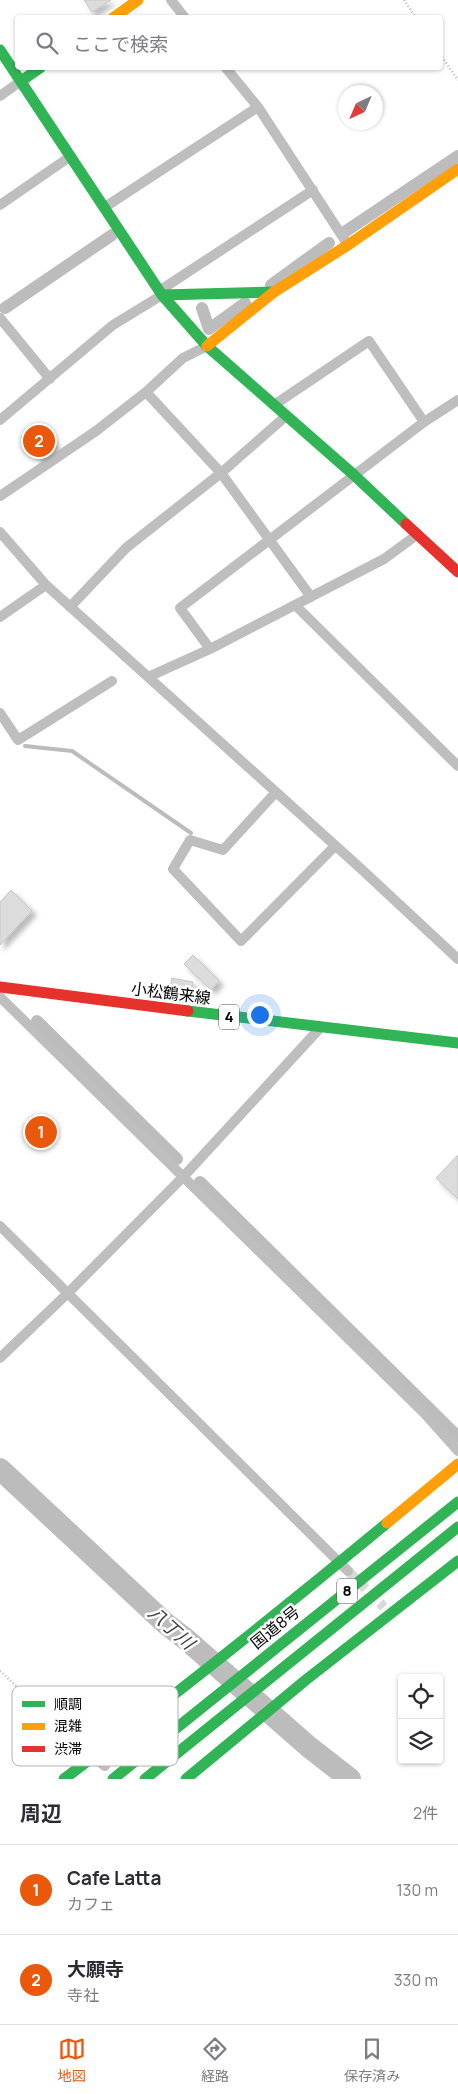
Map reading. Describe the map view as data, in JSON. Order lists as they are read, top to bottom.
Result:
{
  "streets": {
    "main road": [
      "小松鶴来線",
      "4",
      "8",
      "国道8号"
    ]
  },
  "crossings": [
    ["8", "国道8号"]
  ],
  "water": ["八丁川"],
  "legend": ["順調", "混雑", "渋滞"],
  "north": "bottom left",
  "page": {
    "search": "ここで検索",
    "pins": ["2", "1"],
    "heading": ["周辺", "2件"],
    "list": [
      {
        "mark": "1",
        "name": "Cafe Latta",
        "note": "カフェ",
        "value": "130 m"
      },
      {
        "mark": "2",
        "name": "大願寺",
        "note": "寺社",
        "value": "330 m"
      }
    ],
    "nav": ["地図", "経路", "保存済み"]
  }
}
